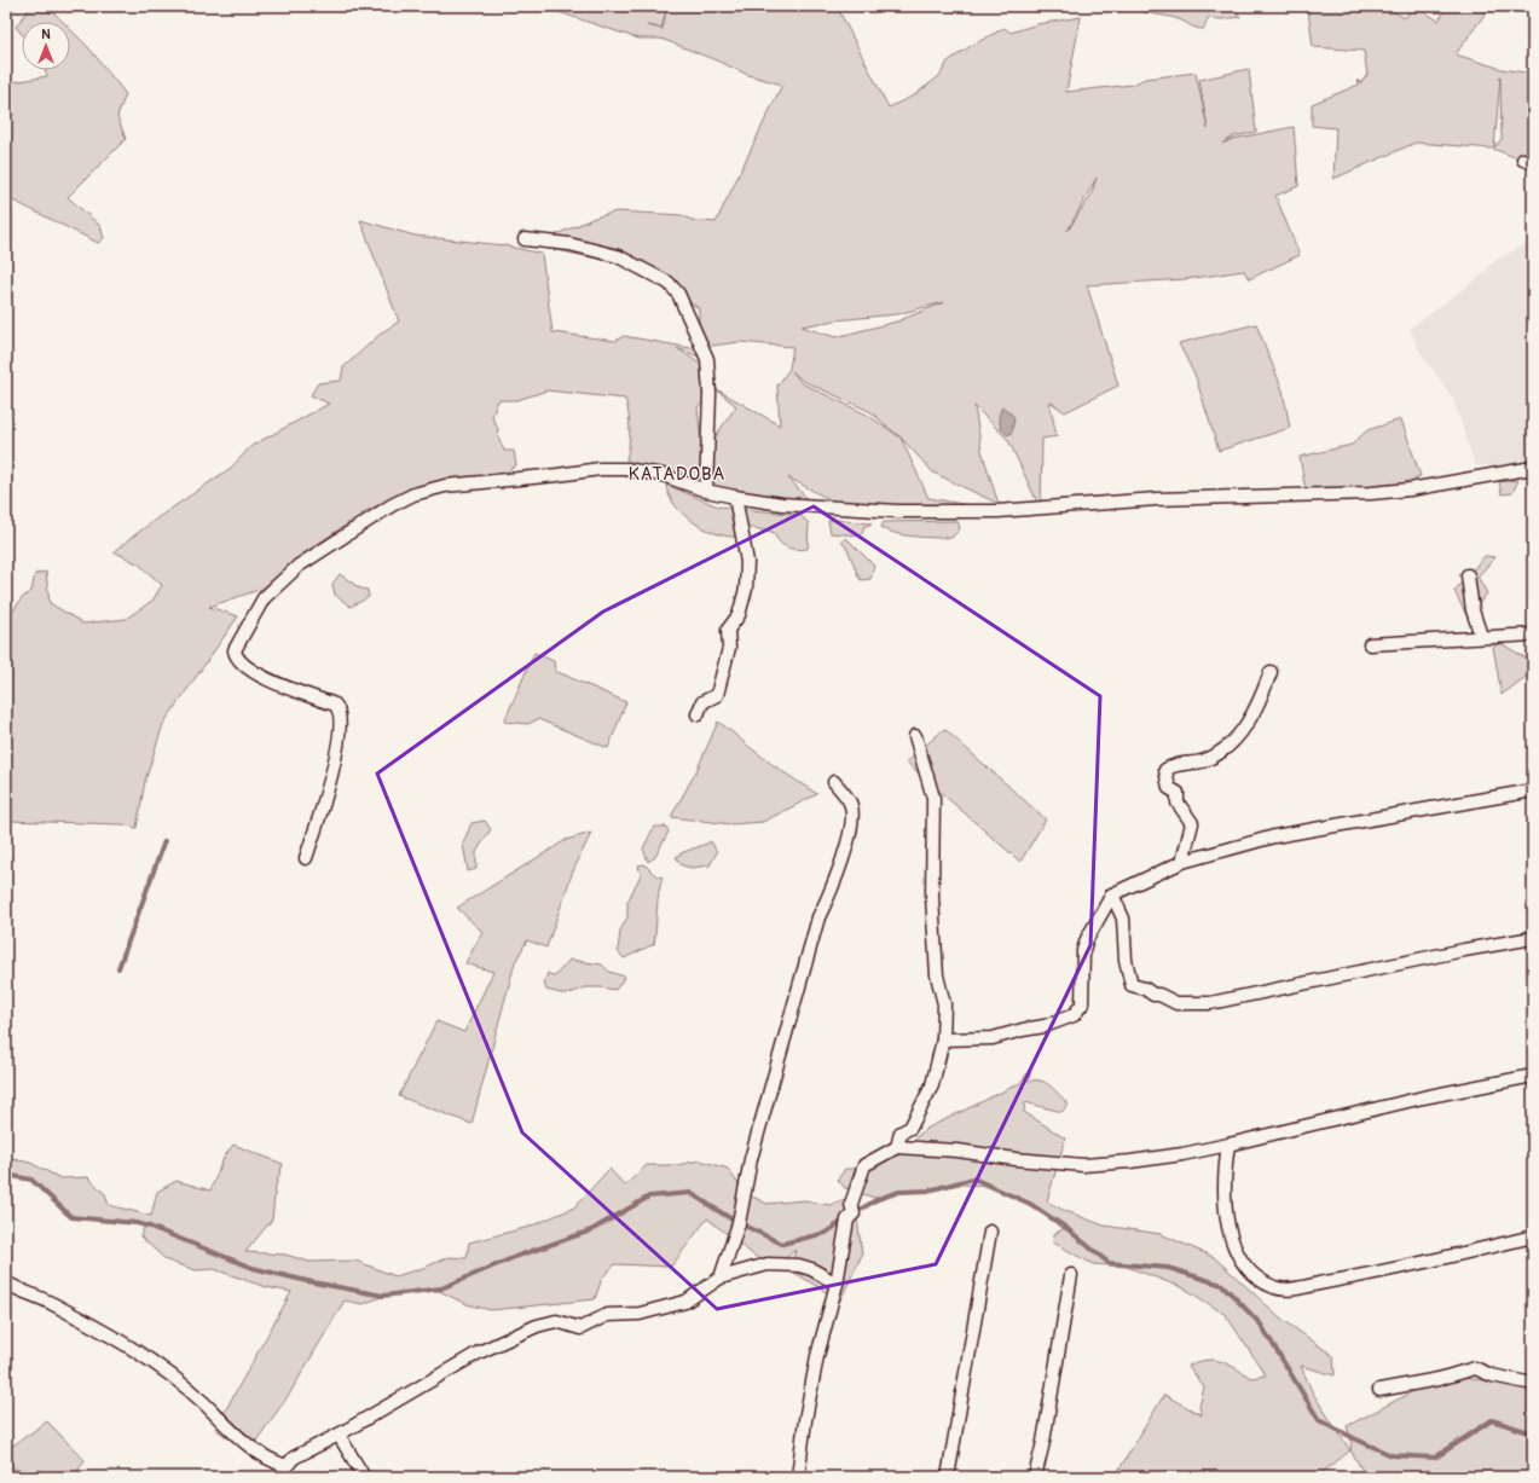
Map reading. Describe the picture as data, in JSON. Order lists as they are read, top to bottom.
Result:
{
  "districts": ["KATADOBA"],
  "north": "top"
}
